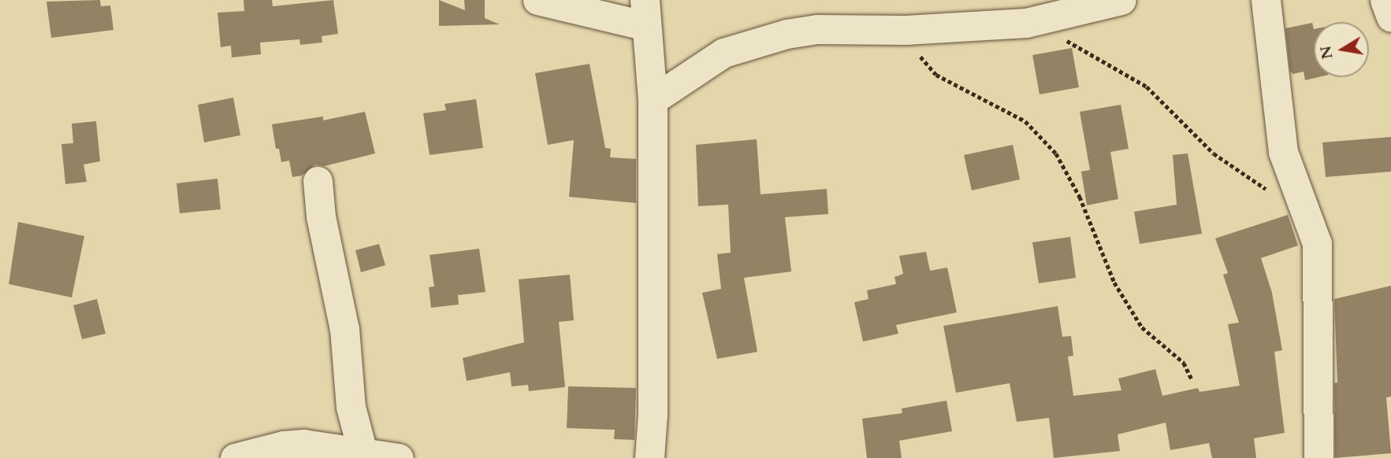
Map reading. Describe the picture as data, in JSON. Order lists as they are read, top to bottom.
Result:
{
  "north": "left"
}
